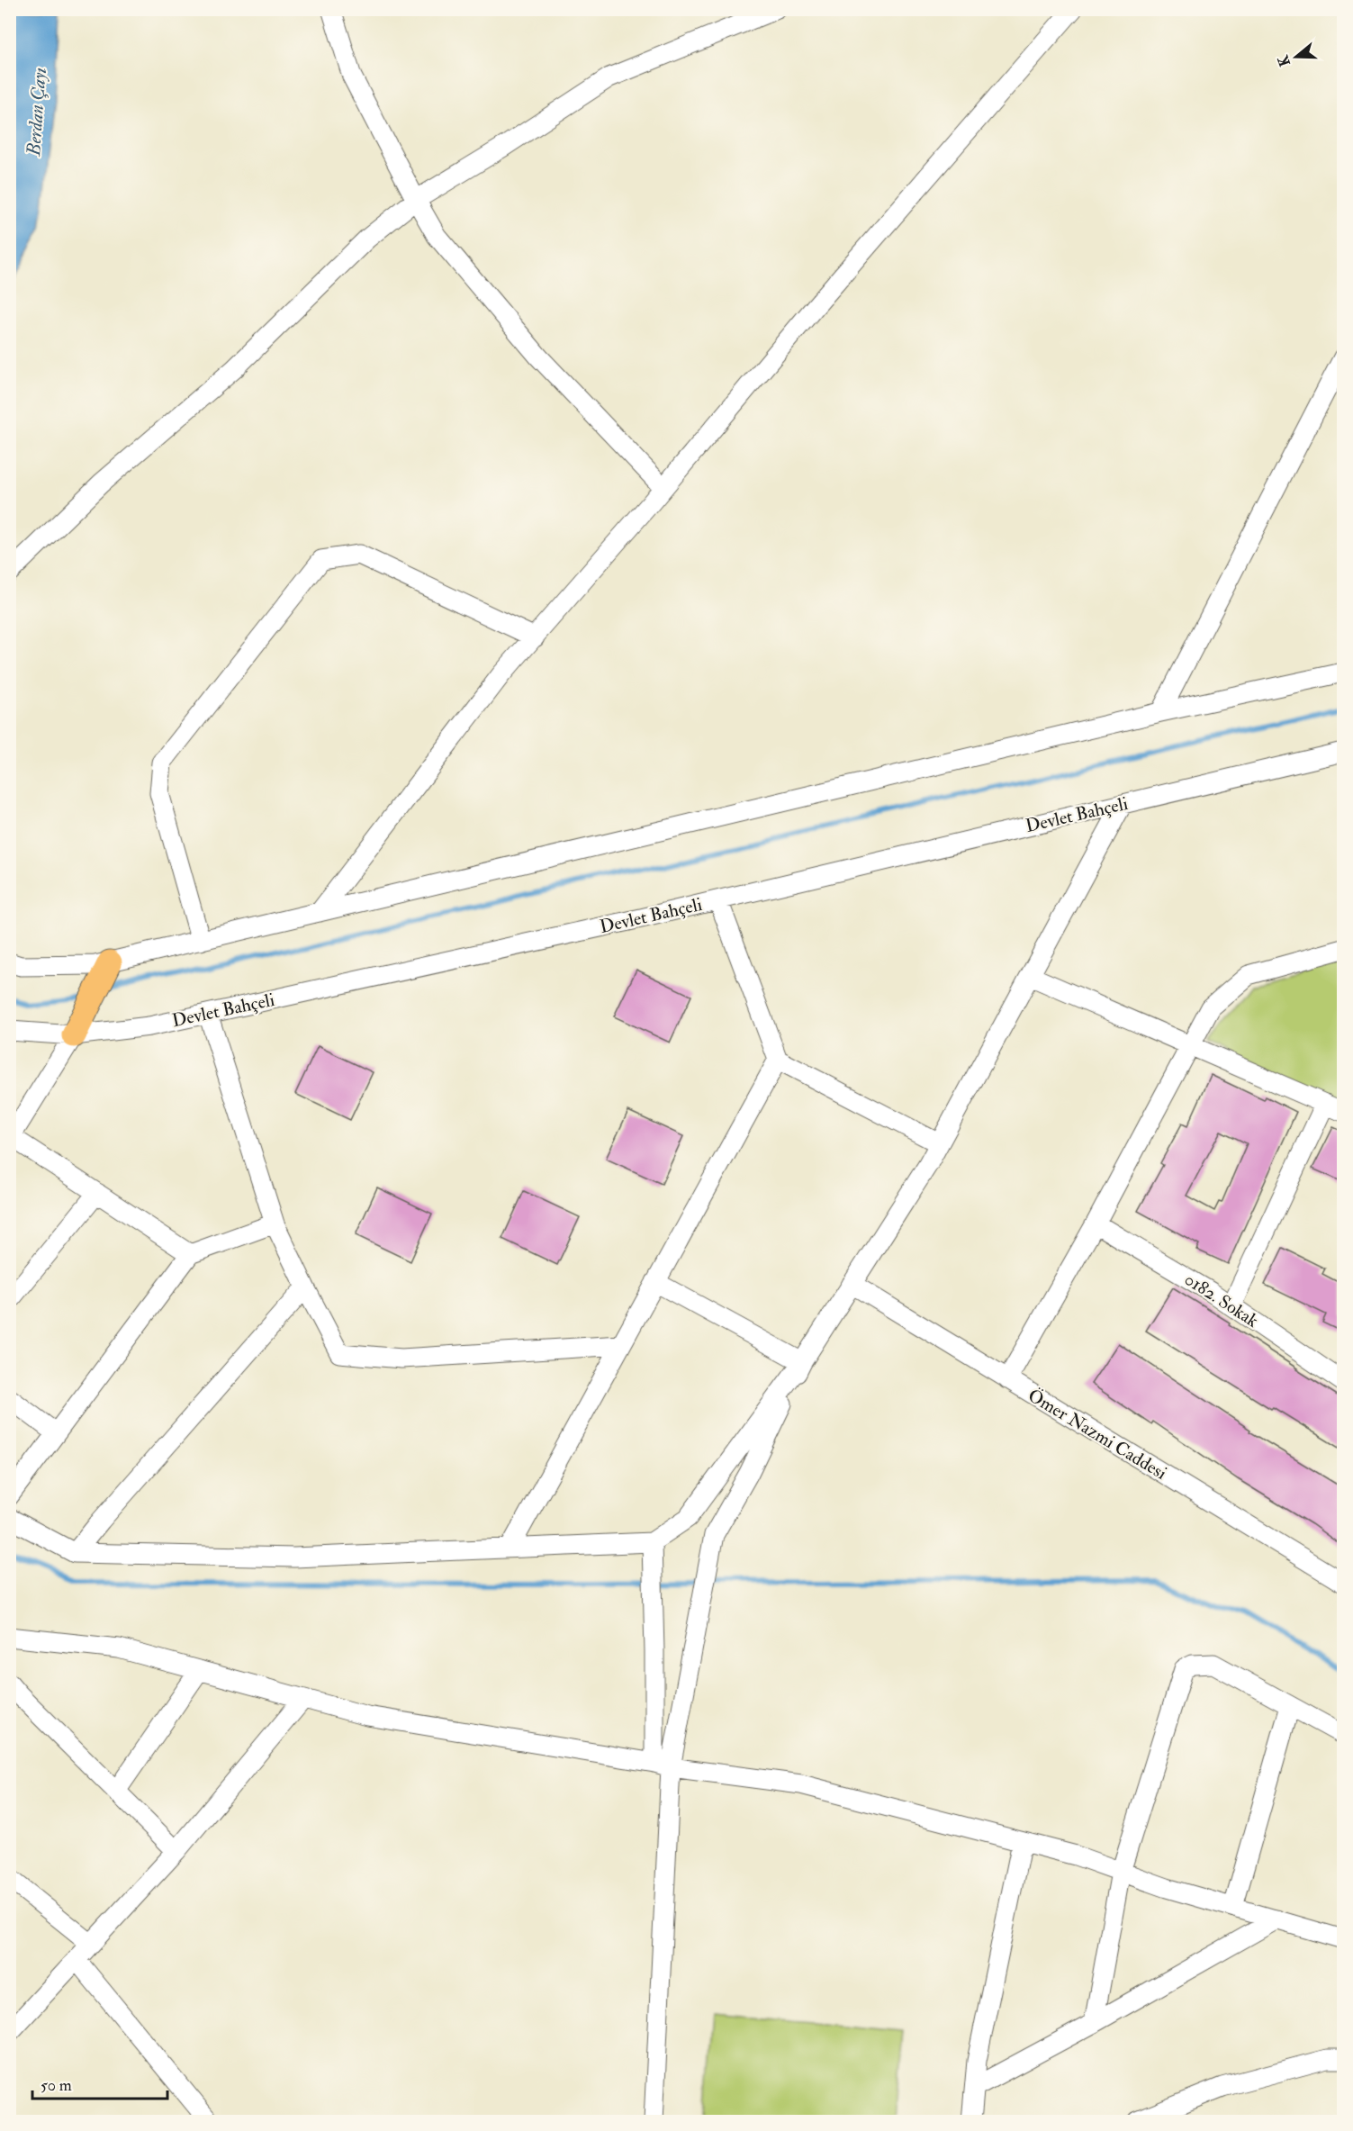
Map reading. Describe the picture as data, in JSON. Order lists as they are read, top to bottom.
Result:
{
  "streets": {
    "street": ["Devlet Bahçeli", "0182. Sokak", "Ömer Nazmi Caddesi"]
  },
  "water": ["Berdan Çayı"],
  "scale_bar": "50 m",
  "north": "left"
}
